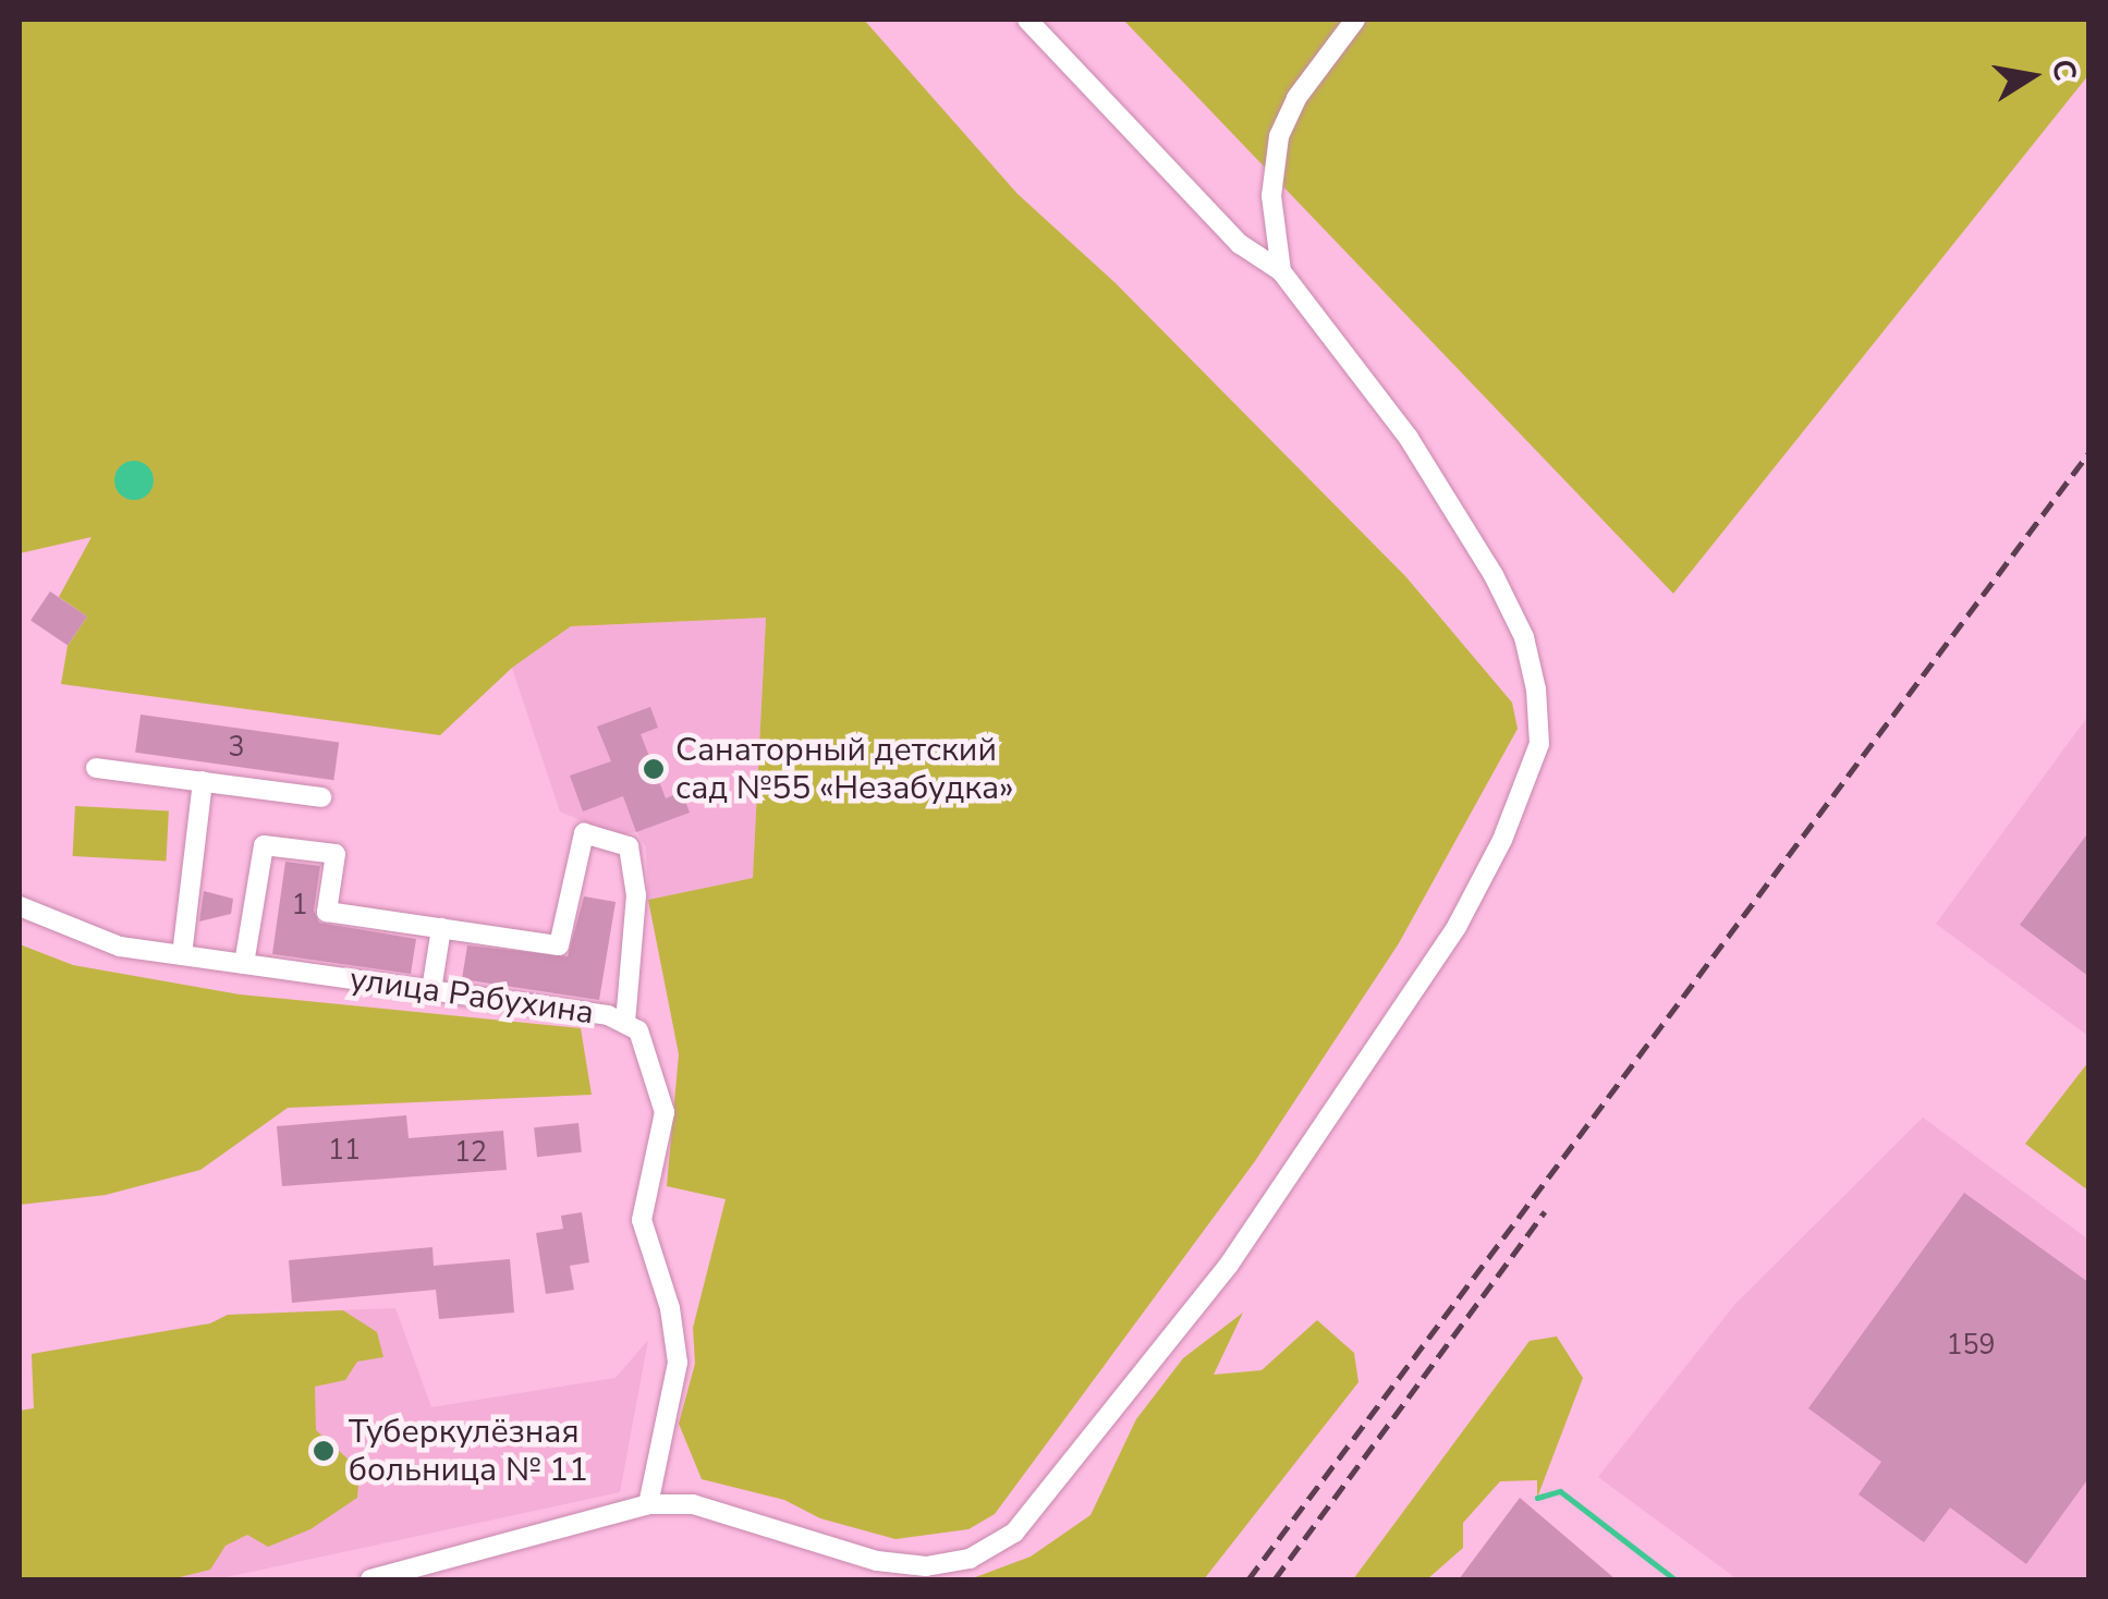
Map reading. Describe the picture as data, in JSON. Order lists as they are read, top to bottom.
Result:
{
  "streets": {
    "street": ["улица Рабухина"]
  },
  "places": ["Санаторный детский сад №55 «Незабудка»", "Туберкулёзная больница № 11"],
  "house_numbers": [
    "3",
    "1",
    "11",
    "12",
    "159"
  ],
  "north": "right"
}
